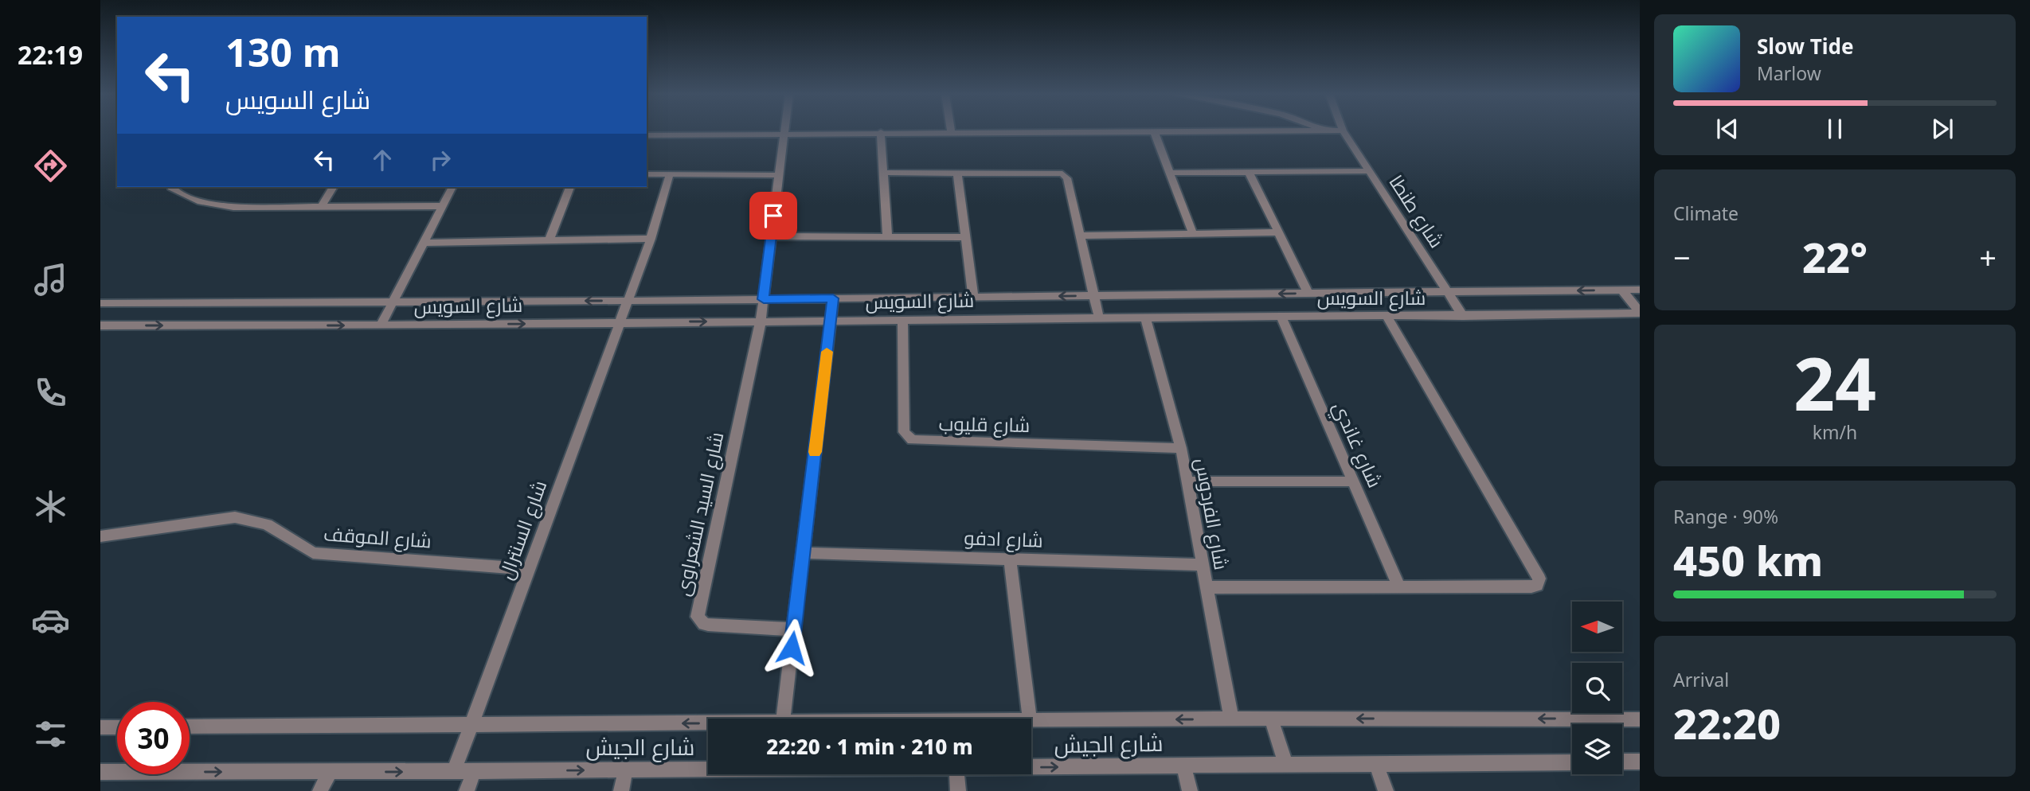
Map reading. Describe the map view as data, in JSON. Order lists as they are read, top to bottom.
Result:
{
  "streets": {
    "street": [
      "شارع طنطا",
      "شارع السويس",
      "شارع قليوب",
      "شارع غاندي",
      "شارع السيد الشعراوى",
      "شارع الفردوس",
      "شارع السنترال",
      "شارع الموقف",
      "شارع ادفو",
      "شارع الجيش"
    ]
  },
  "crossings": [
    ["شارع طنطا", "شارع السويس"],
    ["شارع السويس", "شارع قليوب"],
    ["شارع السويس", "شارع غاندي"],
    ["شارع السويس", "شارع السيد الشعراوى"],
    ["شارع السويس", "شارع الفردوس"],
    ["شارع السويس", "شارع السنترال"],
    ["شارع قليوب", "شارع الفردوس"],
    ["شارع الفردوس", "شارع ادفو"],
    ["شارع الفردوس", "شارع الجيش"],
    ["شارع السنترال", "شارع الموقف"],
    ["شارع السنترال", "شارع الجيش"]
  ],
  "north": "left",
  "page": {
    "tabs": "22:19",
    "turn": ["130 m", "شارع السويس"],
    "song": ["Slow Tide", "Marlow"],
    "tile": [
      "Climate",
      ["24", "km/h"],
      ["Range · 90%", "450 km"],
      ["Arrival", "22:20"]
    ],
    "heat": ["−", "22°", "+"],
    "limit": "30",
    "trip": "22:20 · 1 min · 210 m"
  }
}
